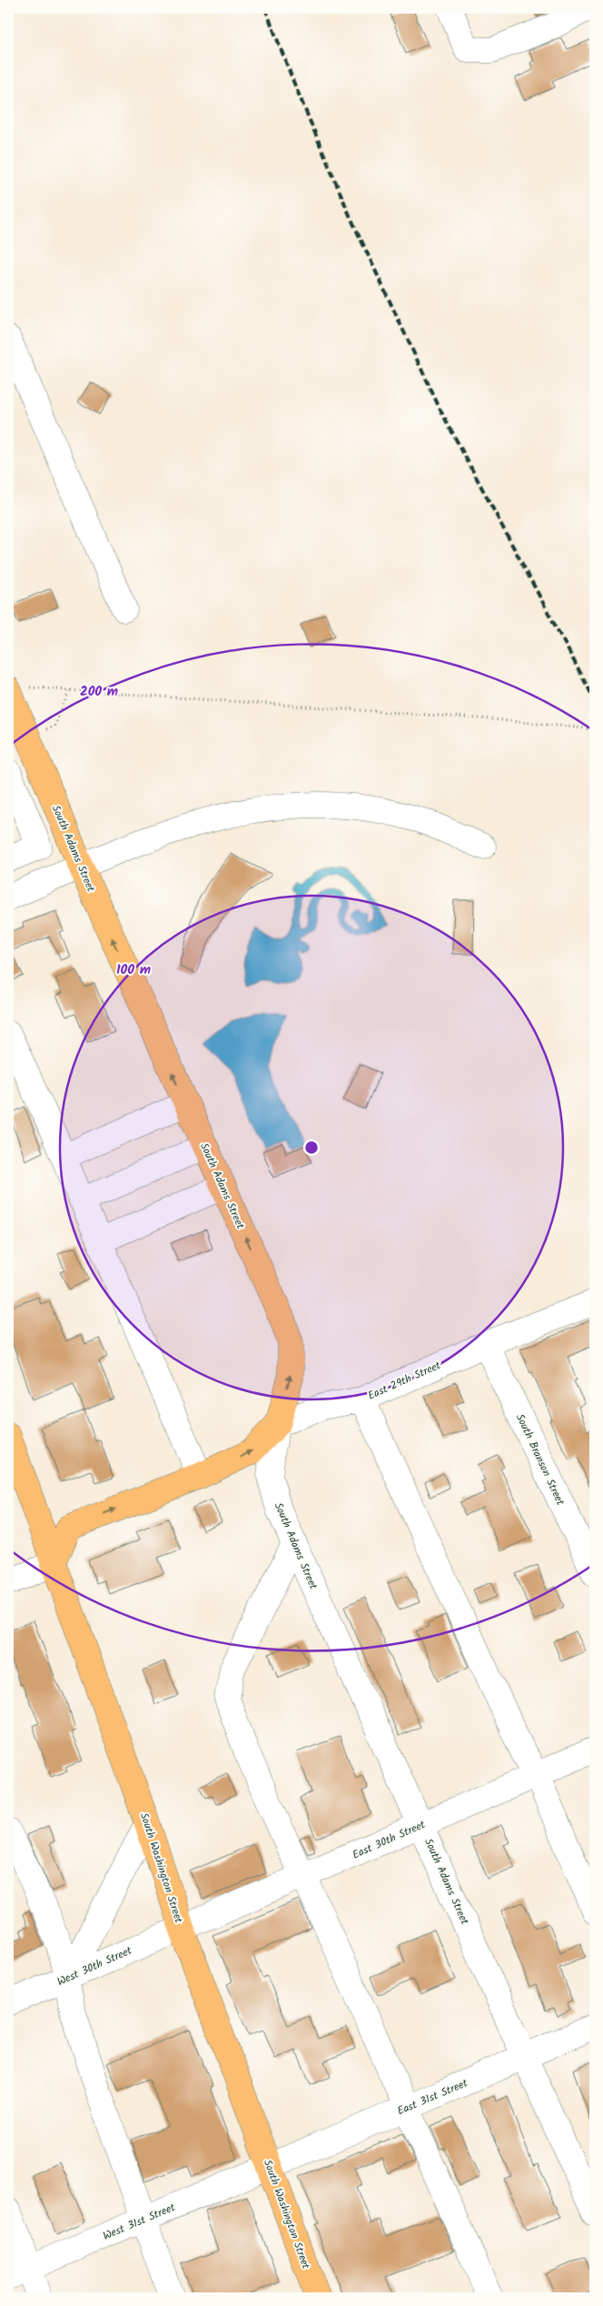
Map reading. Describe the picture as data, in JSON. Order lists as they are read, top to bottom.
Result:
{
  "streets": {
    "main road": ["South Adams Street", "East 29th Street", "South Washington Street"],
    "street": [
      "South Branson Street",
      "East 30th Street",
      "West 30th Street",
      "East 31st Street",
      "West 31st Street"
    ]
  },
  "crossings": [
    ["South Adams Street", "East 29th Street"],
    ["South Adams Street", "East 30th Street"],
    ["South Adams Street", "East 31st Street"],
    ["East 29th Street", "South Branson Street"],
    ["East 30th Street", "South Washington Street"],
    ["East 30th Street", "West 30th Street"],
    ["South Washington Street", "West 30th Street"],
    ["South Washington Street", "East 31st Street"],
    ["South Washington Street", "West 31st Street"],
    ["East 31st Street", "West 31st Street"]
  ],
  "one_way": ["East 29th Street"],
  "rings": ["200 m", "100 m"]
}
